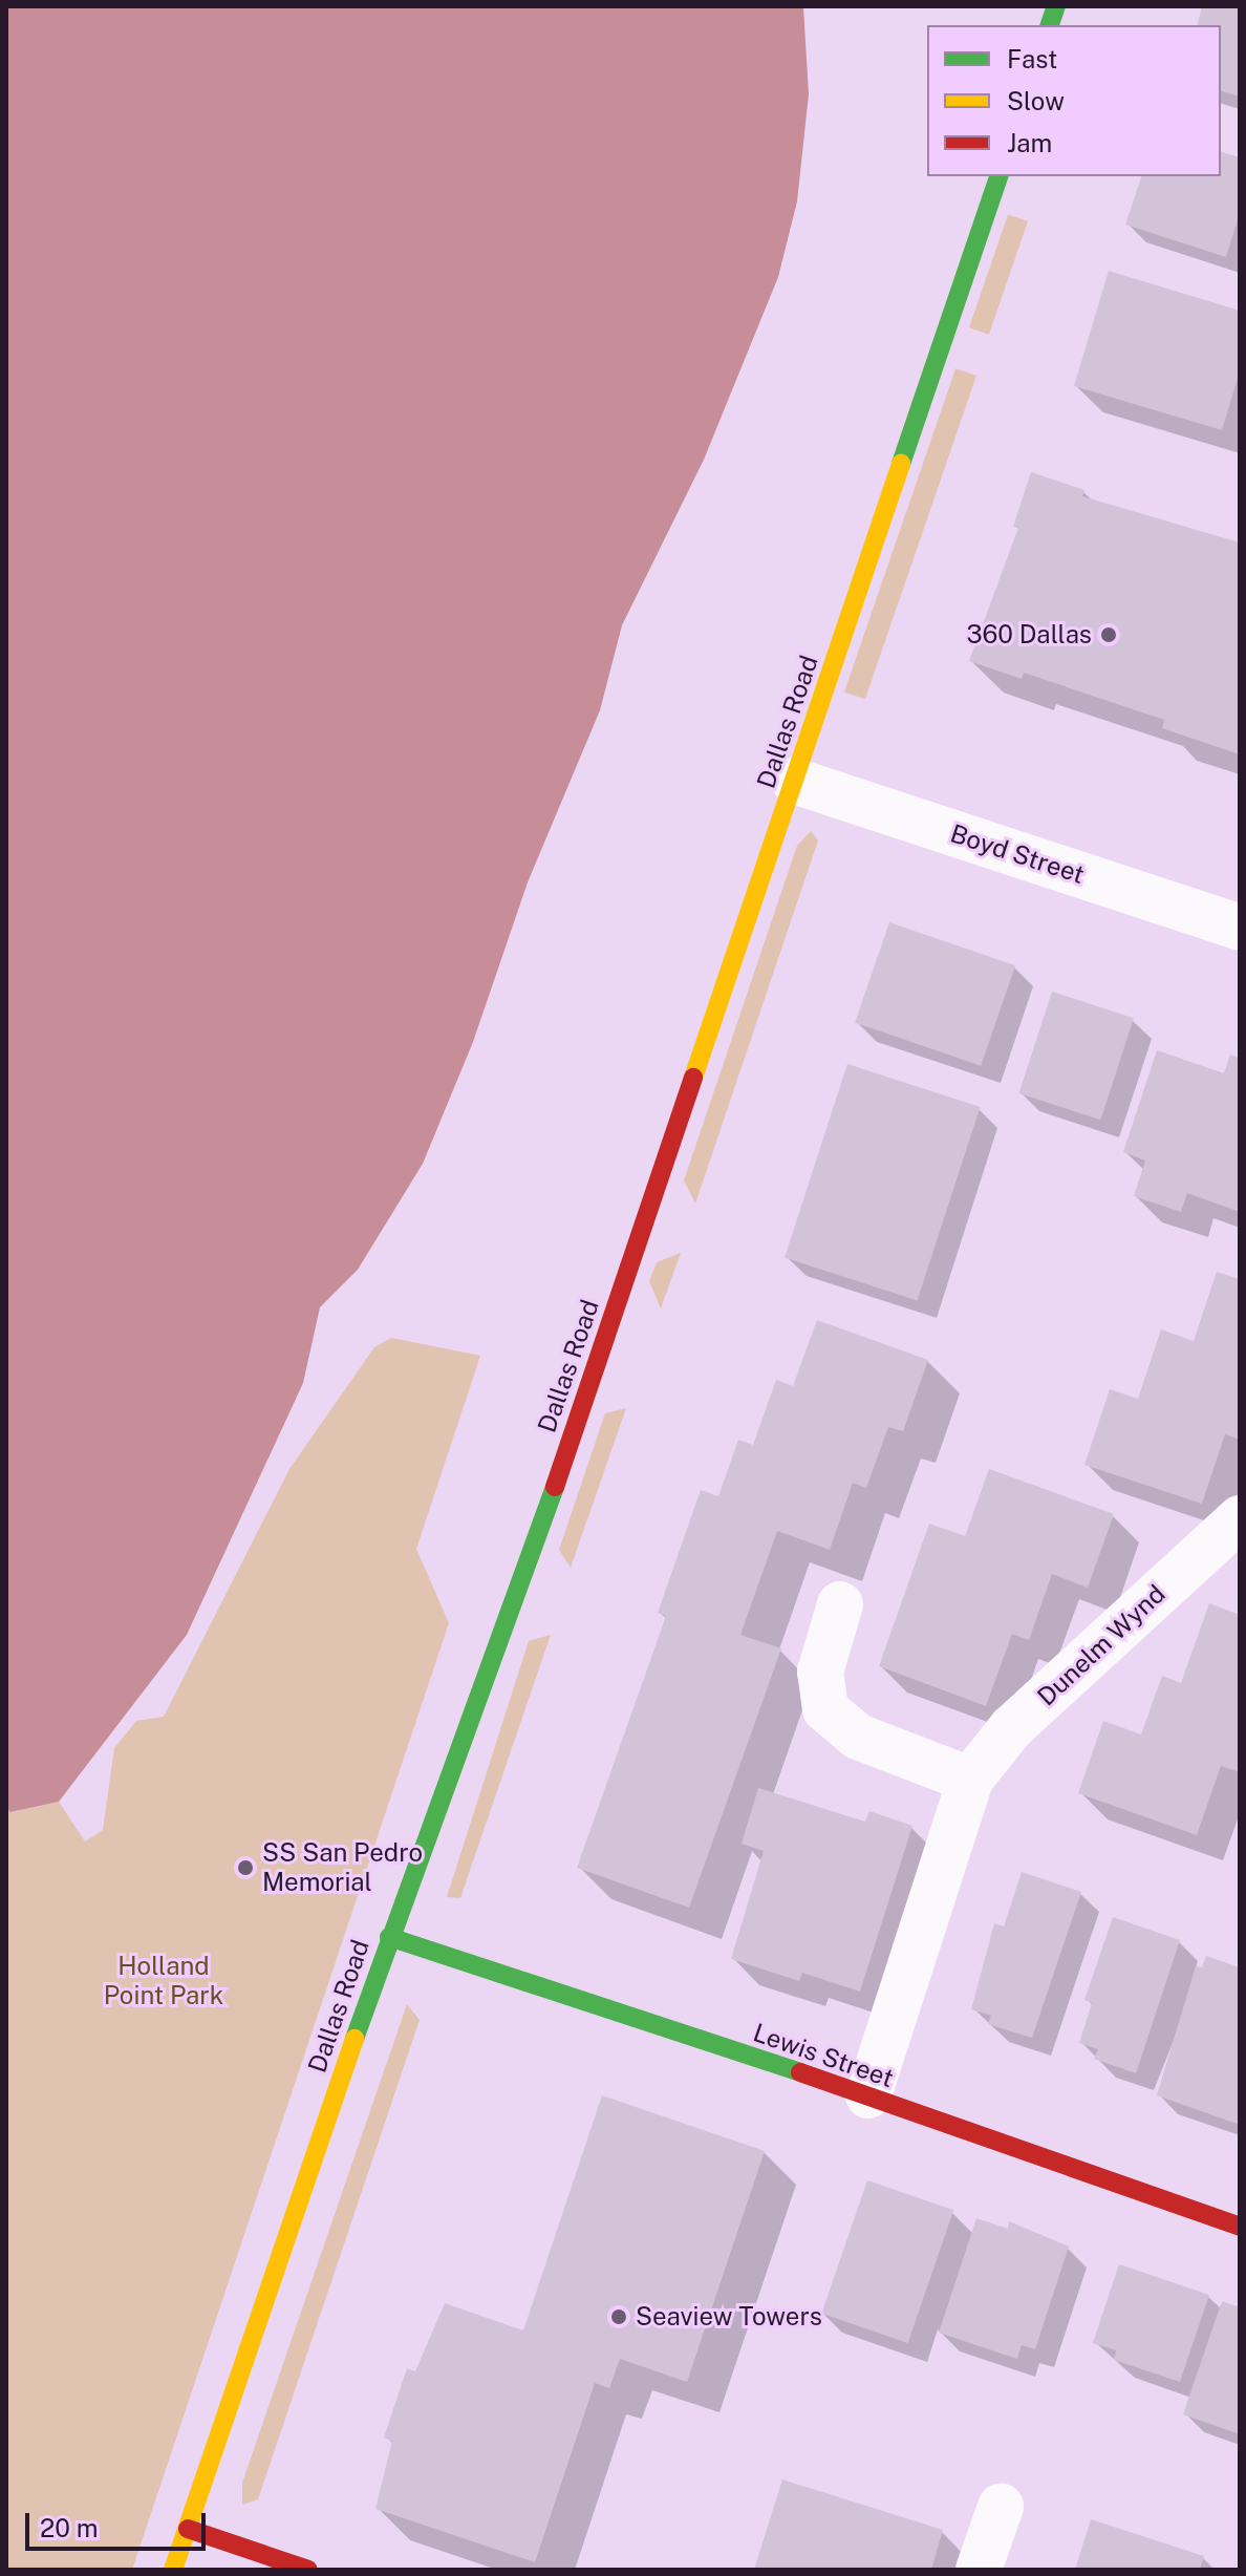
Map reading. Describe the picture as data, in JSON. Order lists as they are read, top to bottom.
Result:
{
  "streets": {
    "main road": ["Dallas Road", "Lewis Street"],
    "street": ["Boyd Street", "Dunelm Wynd"]
  },
  "crossings": [
    ["Dallas Road", "Boyd Street"],
    ["Dallas Road", "Lewis Street"],
    ["Dunelm Wynd", "Lewis Street"]
  ],
  "parks": ["Holland Point Park"],
  "places": ["360 Dallas", "SS San Pedro Memorial", "Seaview Towers"],
  "legend": ["Fast", "Slow", "Jam"],
  "scale_bar": "20 m"
}
